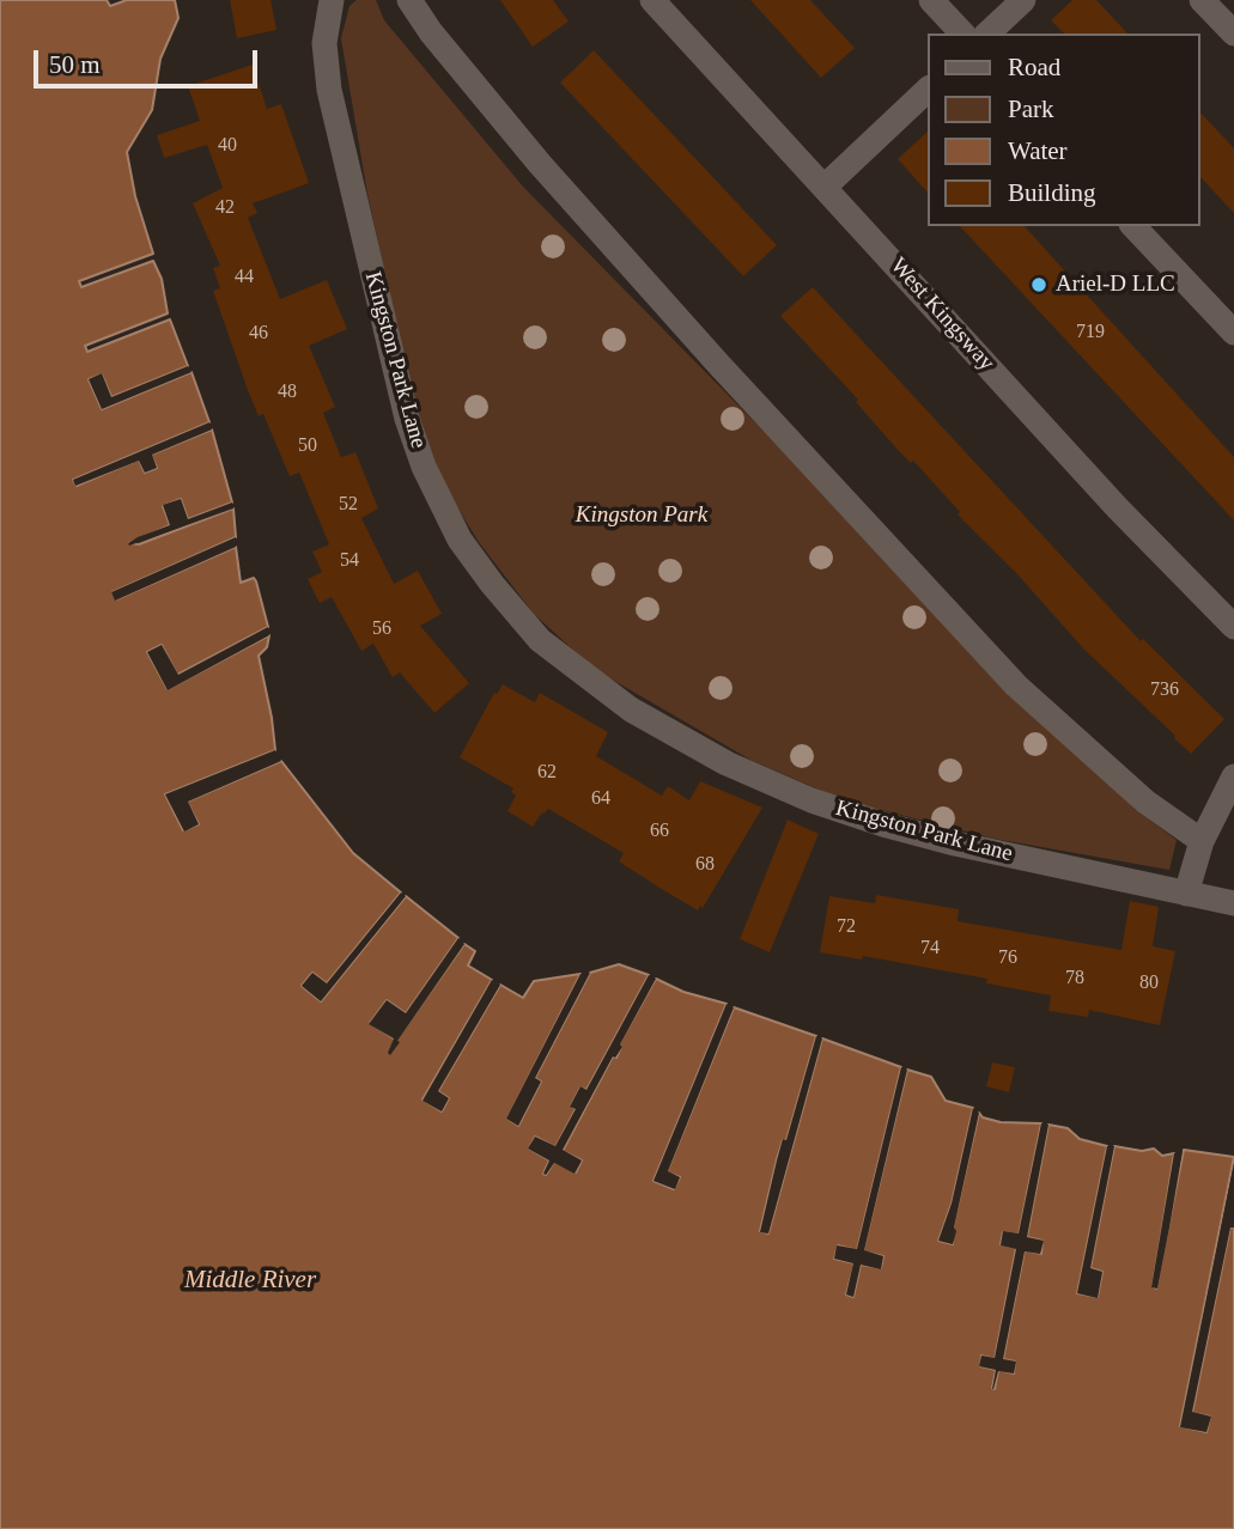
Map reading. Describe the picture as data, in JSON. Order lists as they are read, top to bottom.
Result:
{
  "streets": {
    "street": ["West Kingsway", "Kingston Park Lane"]
  },
  "water": ["Middle River"],
  "parks": ["Kingston Park"],
  "places": ["Ariel-D LLC"],
  "house_numbers": [
    "40",
    "42",
    "44",
    "719",
    "46",
    "48",
    "50",
    "52",
    "54",
    "56",
    "736",
    "62",
    "64",
    "66",
    "68",
    "72",
    "74",
    "76",
    "78",
    "80"
  ],
  "legend": [
    "Road",
    "Park",
    "Water",
    "Building"
  ],
  "scale_bar": "50 m"
}
